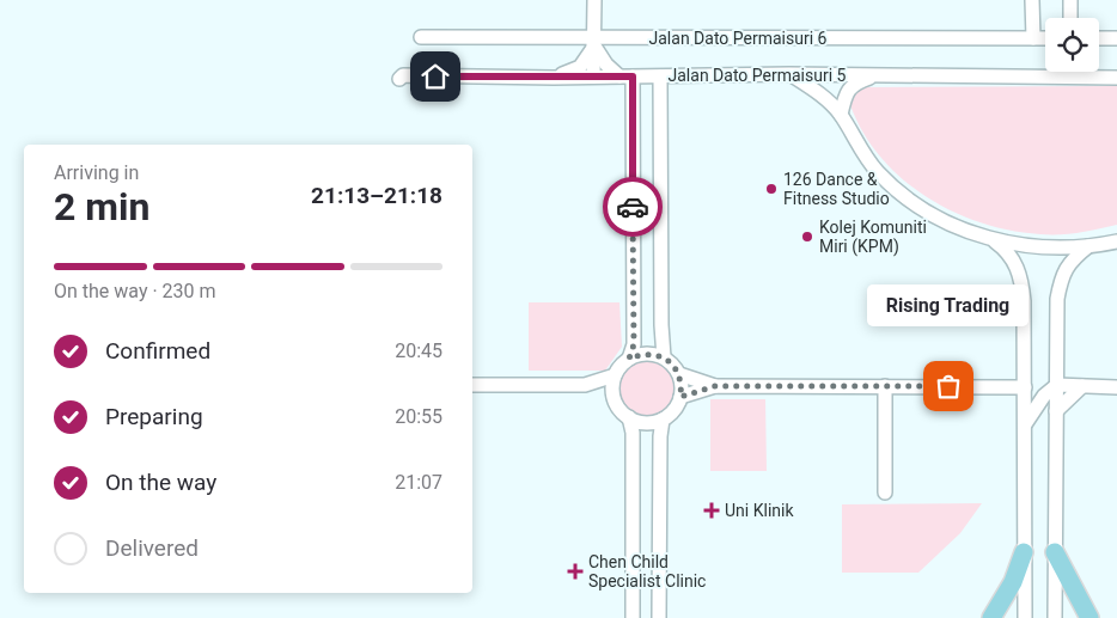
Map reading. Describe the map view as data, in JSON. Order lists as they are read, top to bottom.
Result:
{
  "streets": {
    "street": ["Jalan Dato Permaisuri 6", "Jalan Dato Permaisuri 5"]
  },
  "places": {
    "other": ["126 Dance & Fitness Studio", "Kolej Komuniti Miri (KPM)", "Rising Trading"],
    "health": ["Uni Klinik", "Chen Child Specialist Clinic"]
  },
  "page": {
    "heading": ["2 min", "Arriving in", "21:13–21:18"],
    "bar": "On the way · 230 m",
    "bubble": "Rising Trading",
    "list": [
      ["Confirmed", "20:45"],
      ["Preparing", "20:55"],
      ["On the way", "21:07"],
      "Delivered"
    ]
  }
}
